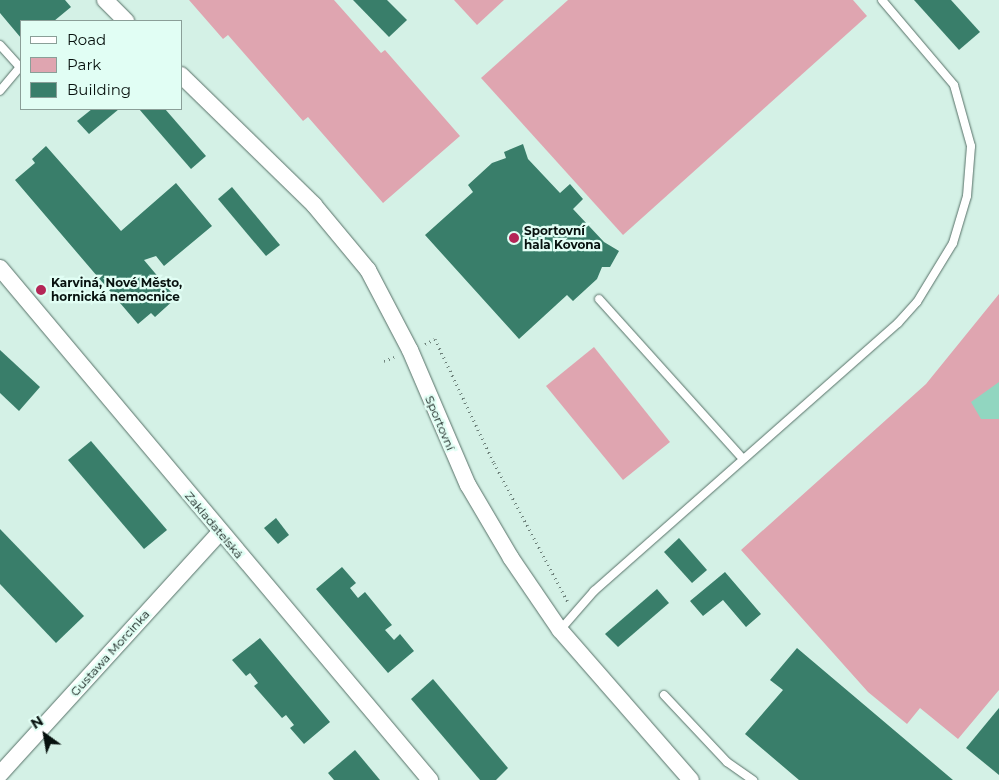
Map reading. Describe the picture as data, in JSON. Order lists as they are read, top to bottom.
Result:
{
  "streets": {
    "street": ["Sportovní", "Zakladatelská", "Gustawa Morcinka"]
  },
  "crossings": [
    ["Zakladatelská", "Gustawa Morcinka"]
  ],
  "places": ["Sportovní hala Kovona", "Karviná, Nové Město, hornická nemocnice"],
  "legend": ["Road", "Park", "Building"],
  "north": "top left"
}
